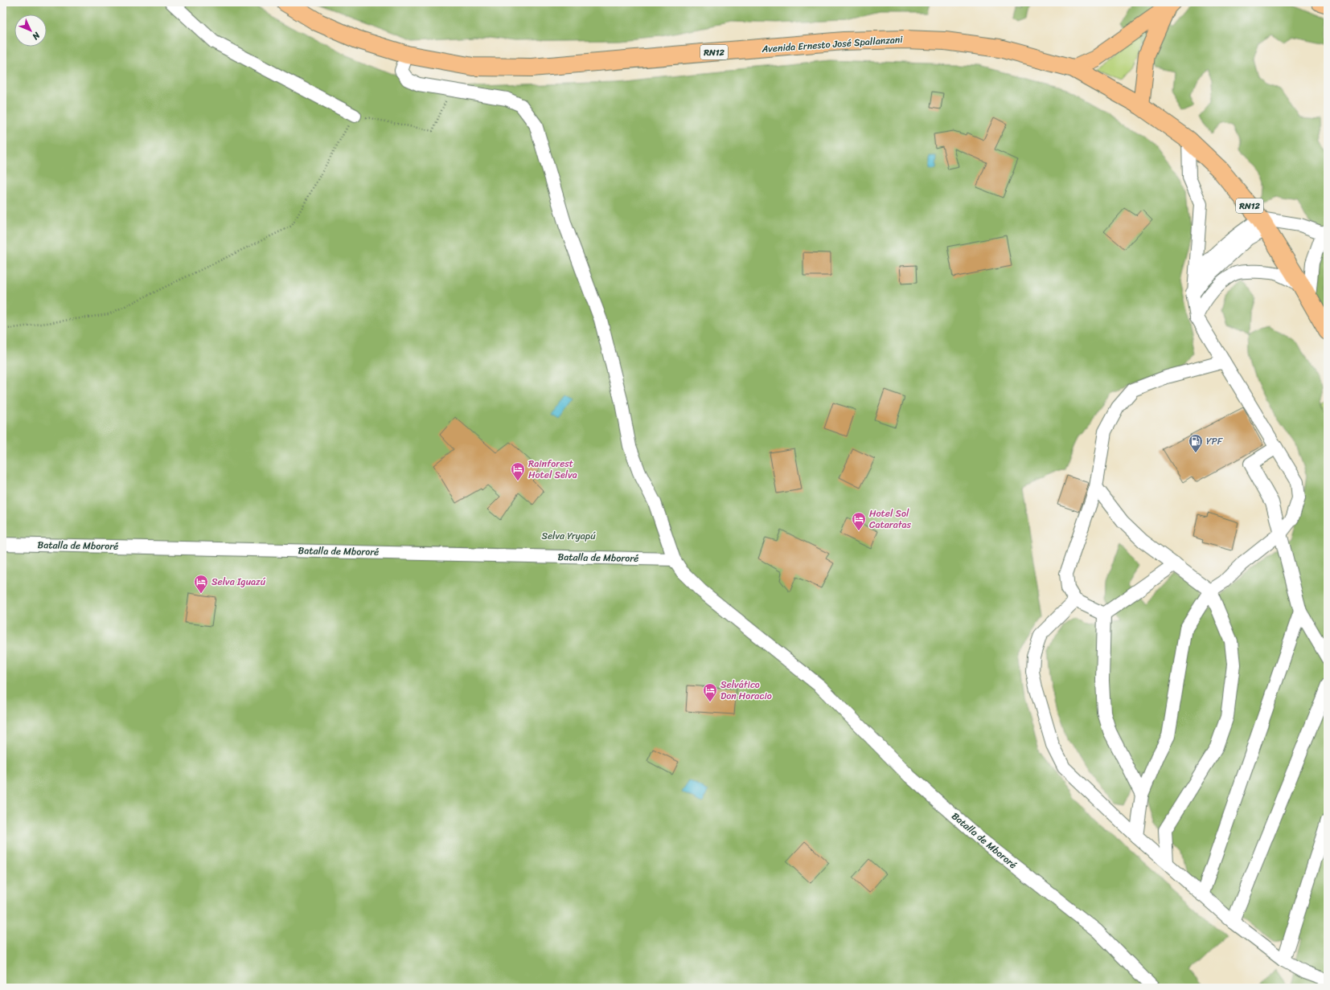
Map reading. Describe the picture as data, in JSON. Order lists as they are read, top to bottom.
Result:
{
  "streets": {
    "highway": ["Avenida Ernesto José Spallanzani", "RN12"],
    "street": ["Batalla de Mbororé"]
  },
  "crossings": [
    ["Avenida Ernesto José Spallanzani", "Batalla de Mbororé"]
  ],
  "parks": ["Selva Yryapú"],
  "places": {
    "fuel station": ["YPF"],
    "hotel": [
      "Rainforest Hotel Selva",
      "Hotel Sol Cataratas",
      "Selva Iguazú",
      "Selvático Don Horacio"
    ]
  },
  "north": "bottom right"
}
